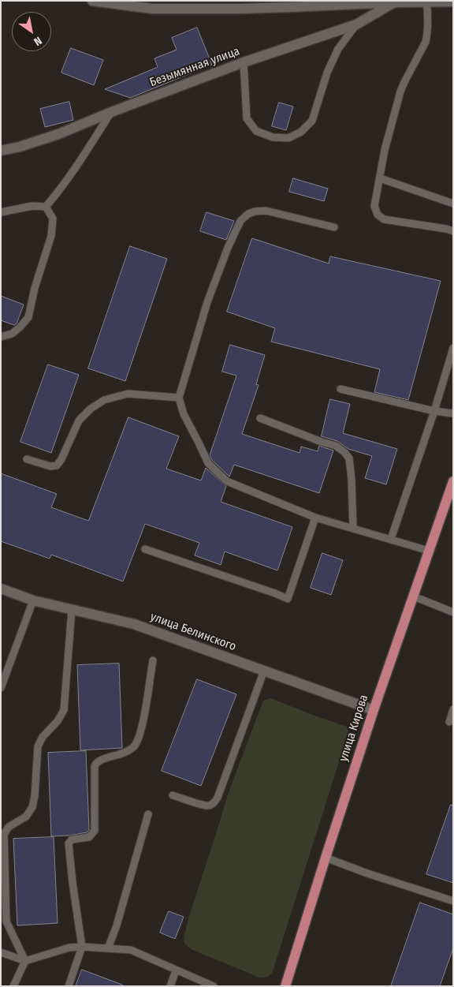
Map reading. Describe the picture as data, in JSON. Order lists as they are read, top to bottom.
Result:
{
  "streets": {
    "main road": ["улица Кирова"],
    "street": ["Безымянная улица", "улица Белинского"]
  },
  "crossings": [
    ["улица Белинского", "улица Кирова"]
  ],
  "north": "bottom right"
}
